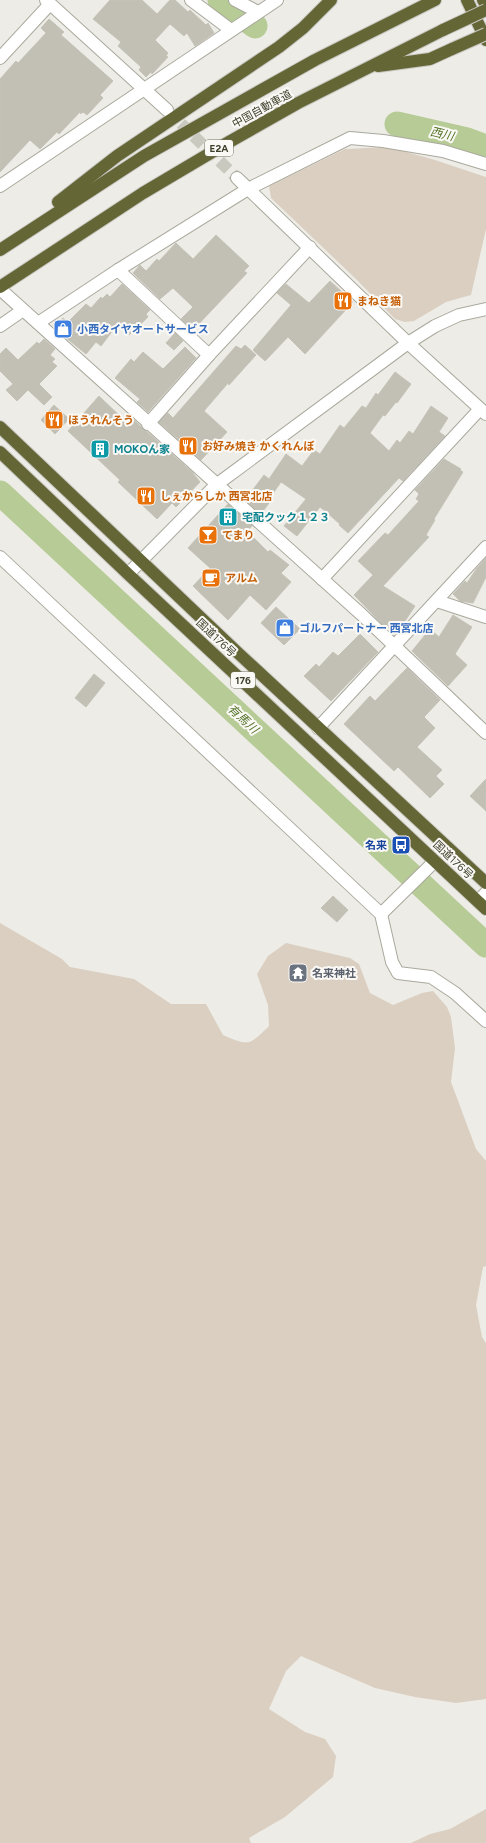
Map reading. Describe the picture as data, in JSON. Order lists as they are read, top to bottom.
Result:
{
  "streets": {
    "highway": [
      "中国自動車道",
      "E2A",
      "国道176号",
      "176"
    ]
  },
  "water": ["西川", "有馬川"],
  "places": {
    "restaurant": [
      "まねき猫",
      "ほうれんそう",
      "お好み焼き かくれんぼ",
      "しぇからしか 西宮北店"
    ],
    "shop": ["小西タイヤオートサービス", "ゴルフパートナー 西宮北店"],
    "building": ["MOKOん家", "宅配クック１２３"],
    "bar": ["てまり"],
    "cafe": ["アルム"],
    "bus stop": ["名来"],
    "temple": ["名来神社"]
  }
}
